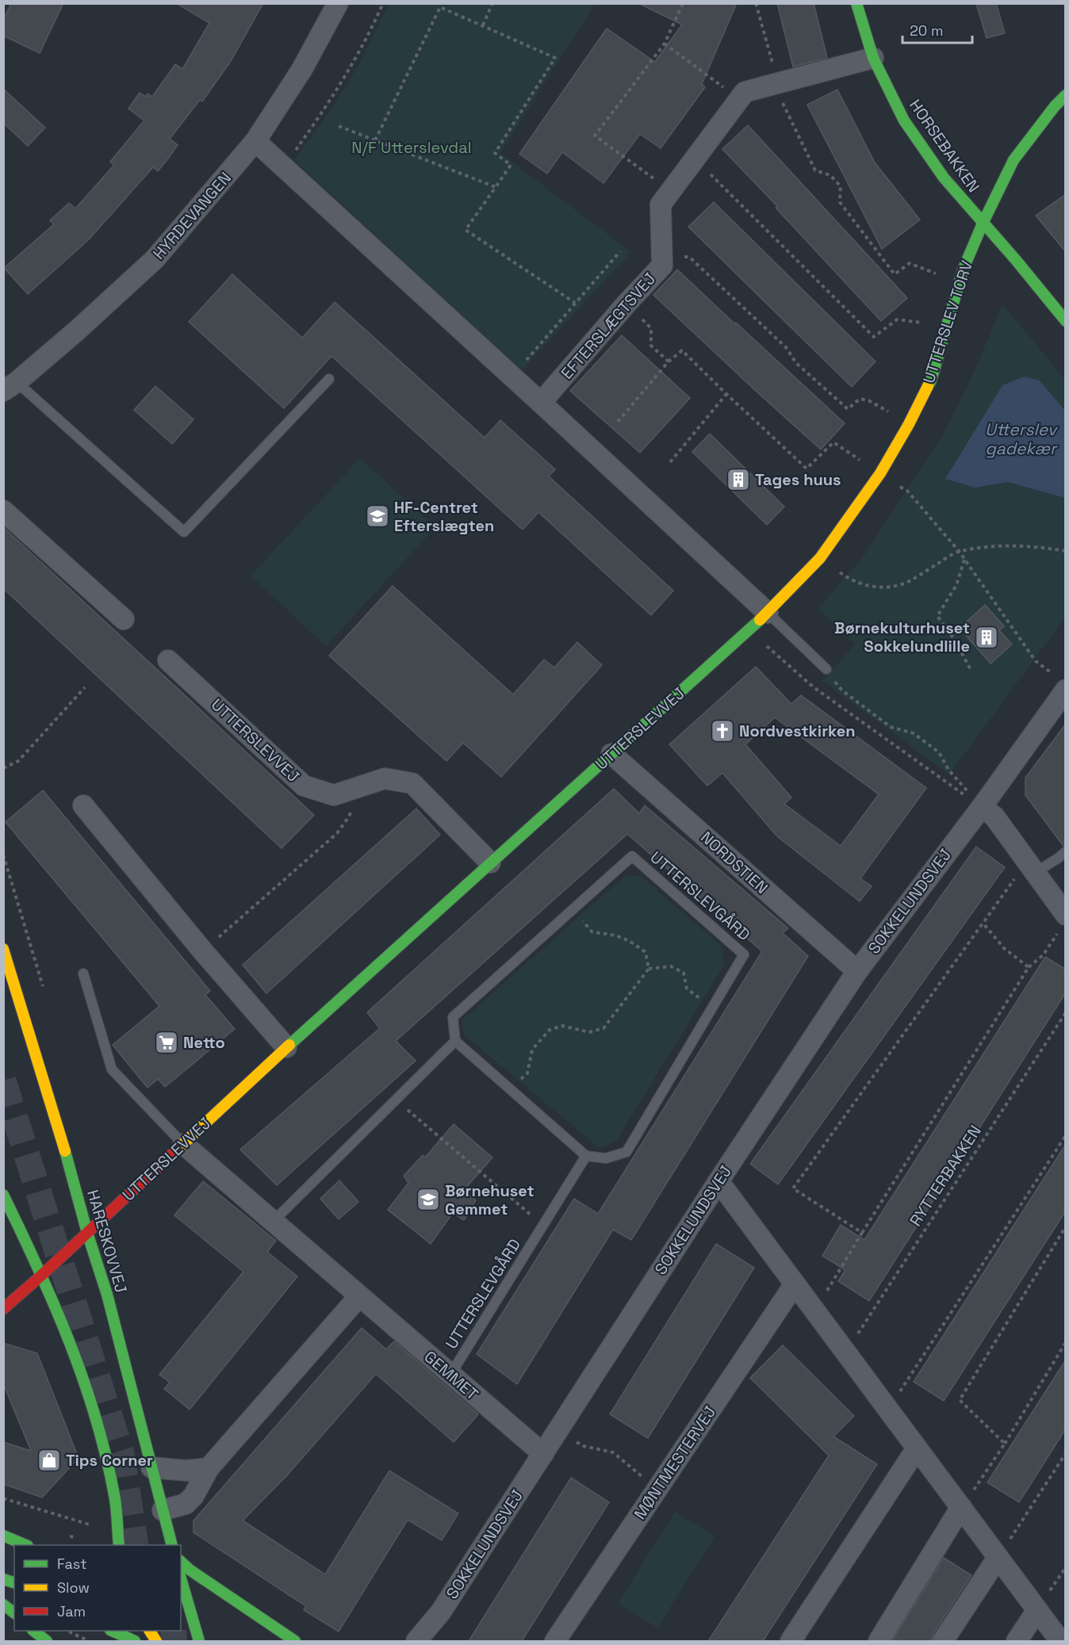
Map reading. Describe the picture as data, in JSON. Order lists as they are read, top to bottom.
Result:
{
  "streets": {
    "street": [
      "HORSEBAKKEN",
      "HYRDEVANGEN",
      "UTTERSLEV TORV",
      "EFTERSLÆGTSVEJ",
      "UTTERSLEVVEJ",
      "NORDSTIEN",
      "SOKKELUNDSVEJ",
      "HARESKOVVEJ",
      "GEMMET",
      "MØNTMESTERVEJ"
    ],
    "lane": ["UTTERSLEVGÅRD"],
    "path": ["RYTTERBAKKEN"]
  },
  "crossings": [
    ["HORSEBAKKEN", "UTTERSLEV TORV"],
    ["HORSEBAKKEN", "EFTERSLÆGTSVEJ"],
    ["UTTERSLEV TORV", "UTTERSLEVVEJ"],
    ["UTTERSLEVVEJ", "NORDSTIEN"],
    ["UTTERSLEVVEJ", "HARESKOVVEJ"],
    ["UTTERSLEVVEJ", "GEMMET"],
    ["NORDSTIEN", "SOKKELUNDSVEJ"],
    ["UTTERSLEVGÅRD", "GEMMET"],
    ["SOKKELUNDSVEJ", "GEMMET"]
  ],
  "water": ["Utterslev gadekær"],
  "parks": ["N/F Utterslevdal"],
  "places": {
    "building": ["Tages huus", "Børnekulturhuset Sokkelundlille"],
    "school or university": ["HF-Centret Efterslægten", "Børnehuset Gemmet"],
    "church": ["Nordvestkirken"],
    "supermarket": ["Netto"],
    "shop": ["Tips Corner"]
  },
  "legend": ["Fast", "Slow", "Jam"],
  "scale_bar": "20 m"
}
